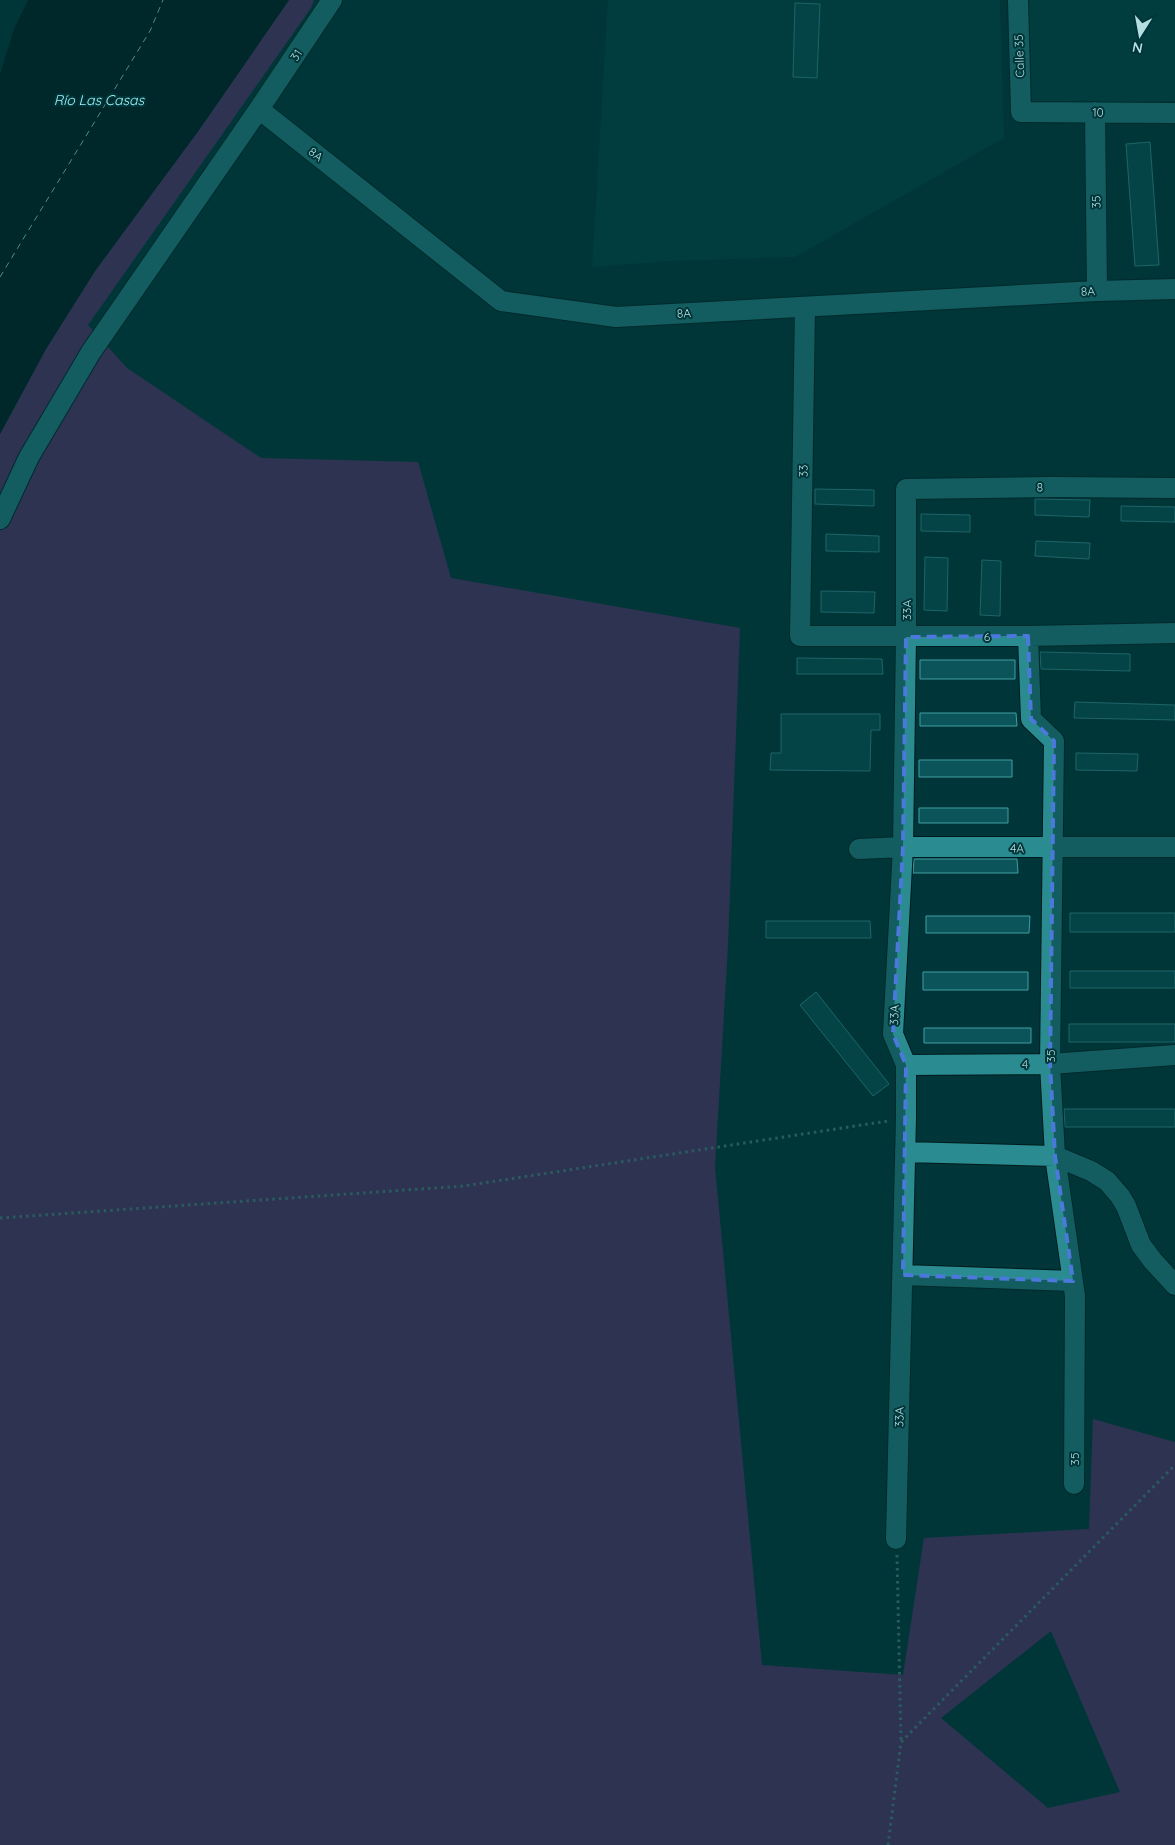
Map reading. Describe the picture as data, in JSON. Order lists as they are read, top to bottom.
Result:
{
  "streets": {
    "street": [
      "31",
      "Calle 35",
      "10",
      "8A",
      "35",
      "33",
      "8",
      "33A",
      "6",
      "4A",
      "4"
    ]
  },
  "crossings": [
    ["31", "8A"],
    ["Calle 35", "10"],
    ["10", "35"],
    ["8A", "35"],
    ["8A", "33"],
    ["35", "6"],
    ["35", "4A"],
    ["35", "4"],
    ["33", "6"],
    ["8", "33A"],
    ["33A", "6"],
    ["33A", "4A"],
    ["33A", "4"]
  ],
  "water": ["Río Las Casas"],
  "north": "bottom"
}
